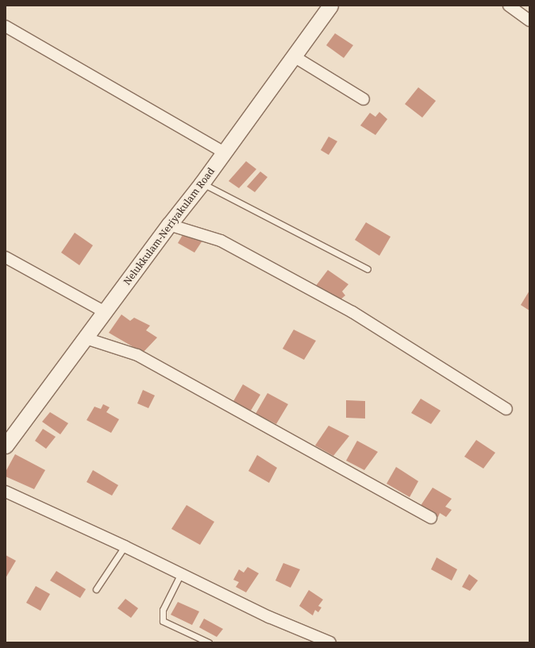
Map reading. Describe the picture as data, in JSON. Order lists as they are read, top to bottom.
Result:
{
  "streets": {
    "main road": ["Nelukkulam-Neriyakulam Road"]
  }
}
